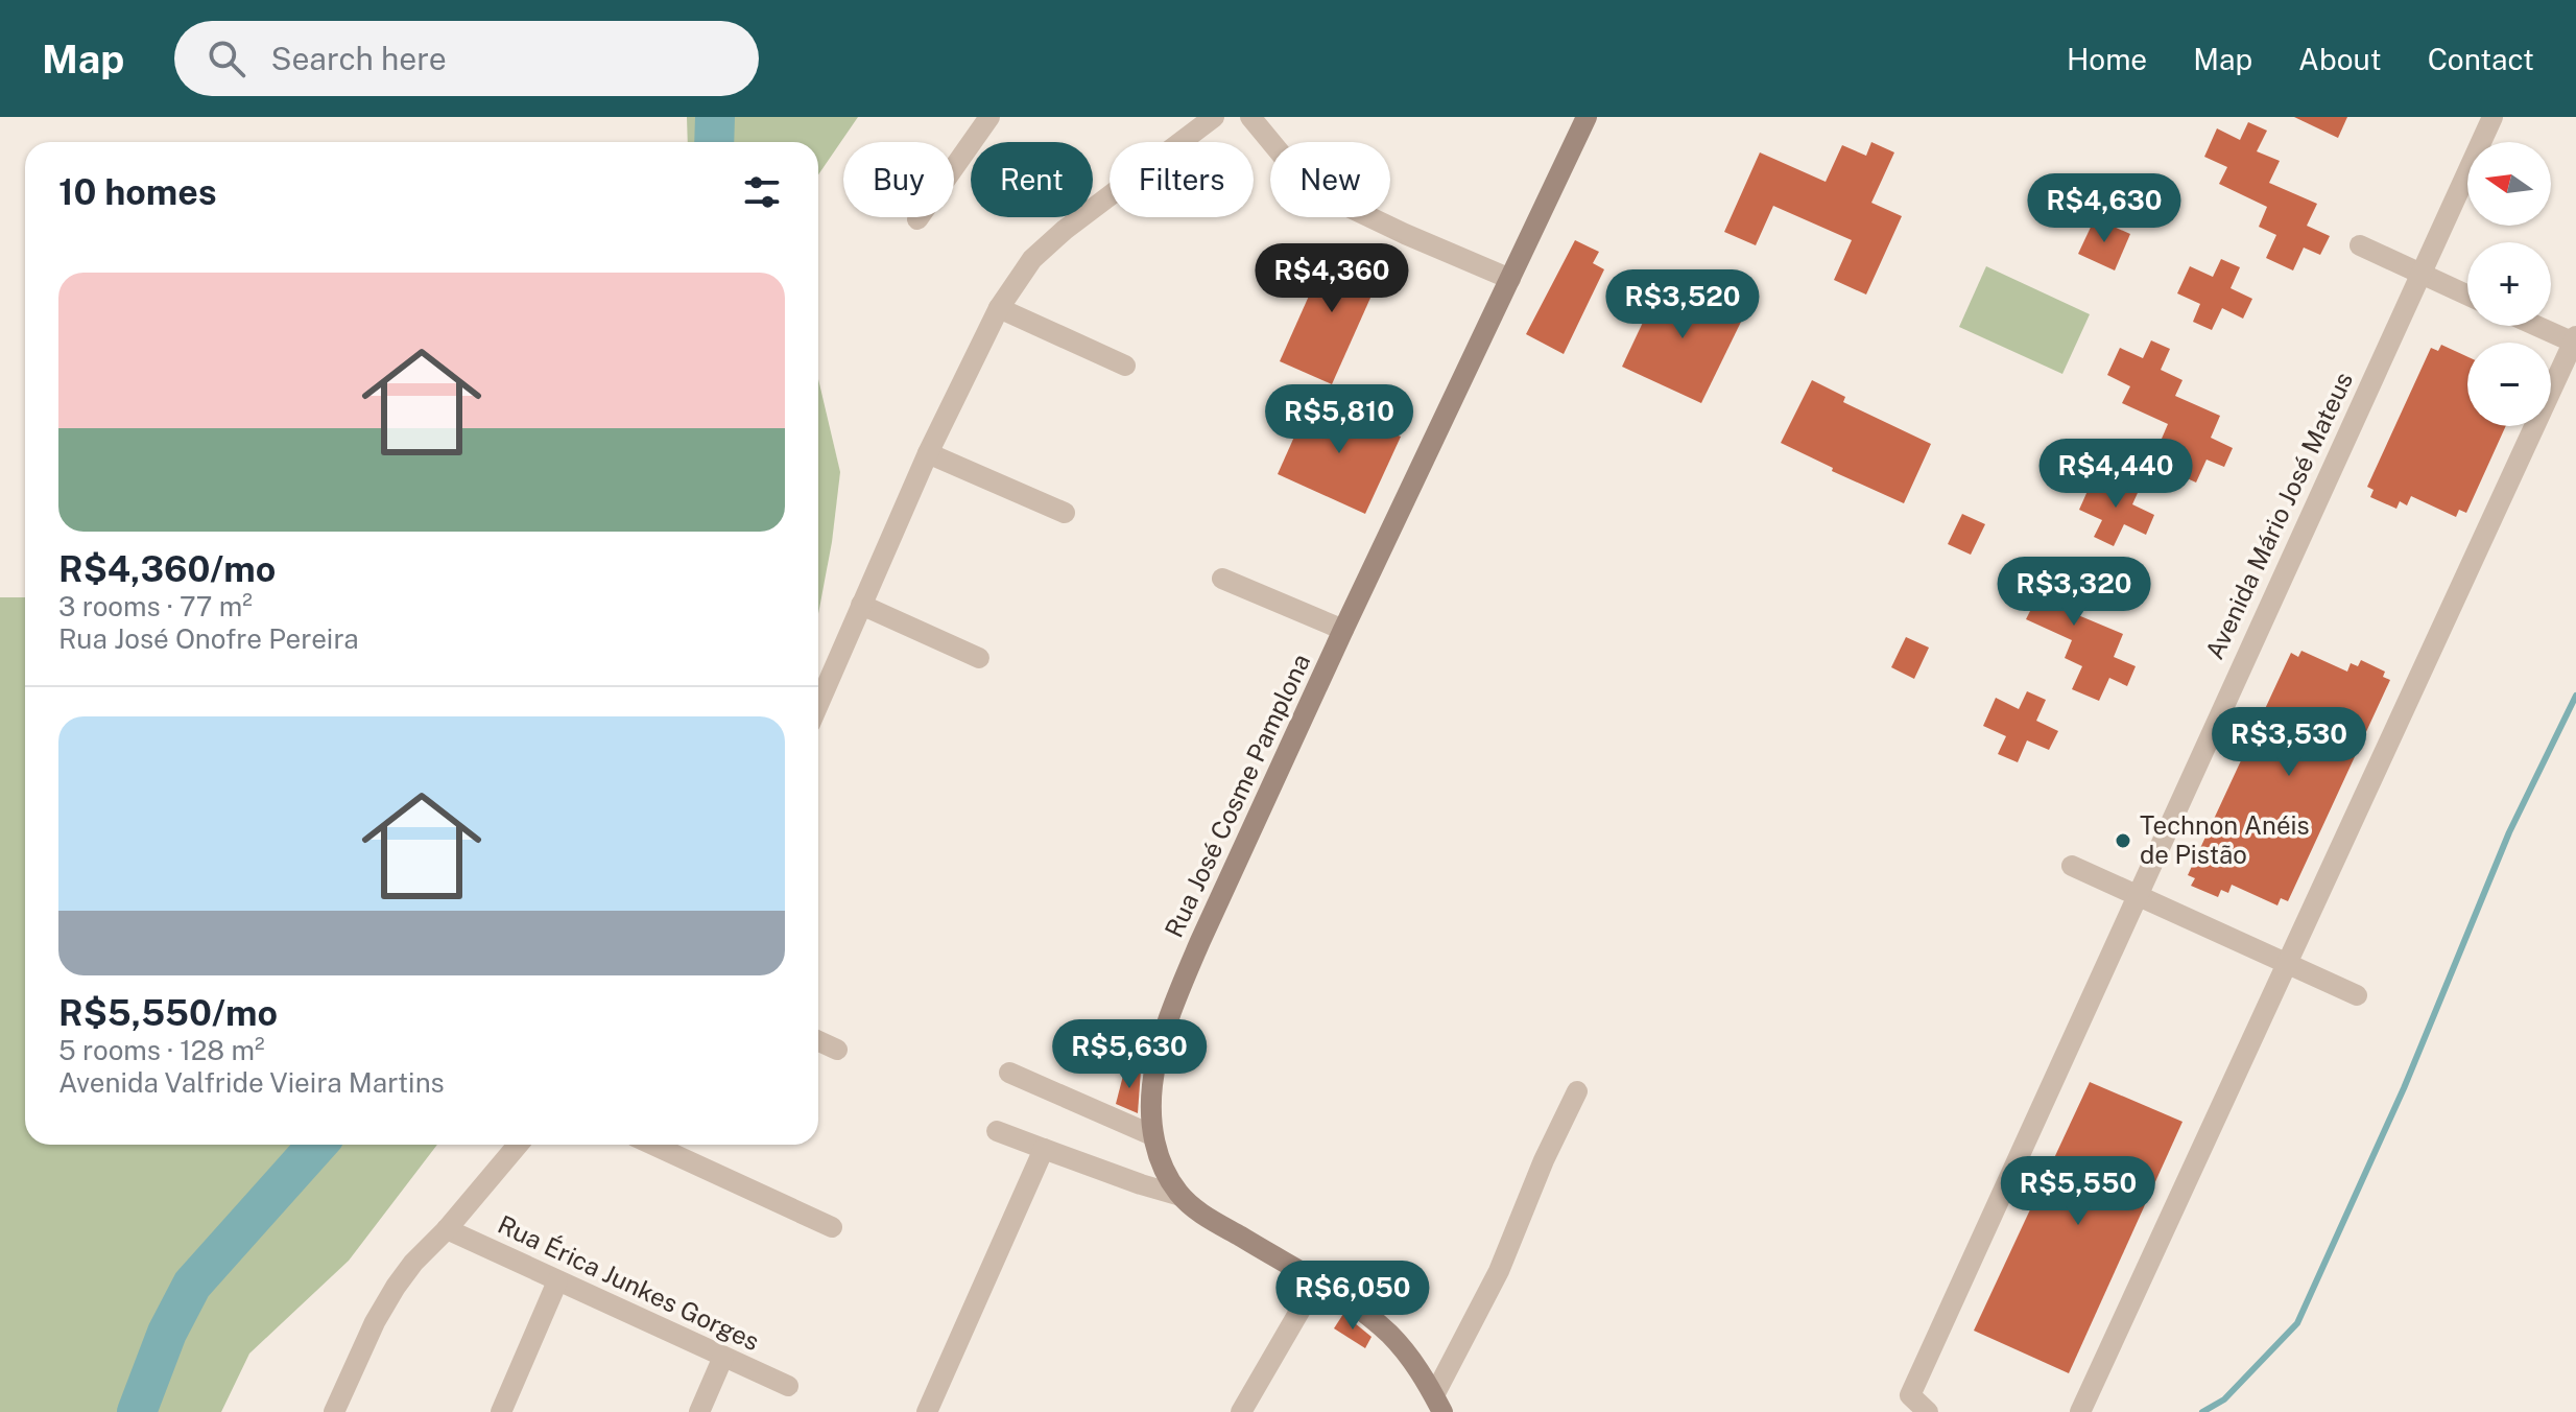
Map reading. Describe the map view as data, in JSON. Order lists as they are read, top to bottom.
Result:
{
  "streets": {
    "main road": ["Rua José Cosme Pamplona"],
    "street": ["Avenida Mário José Mateus", "Rua Érica Junkes Gorges"]
  },
  "places": ["Technon Anéis de Pistão"],
  "north": "left",
  "page": {
    "header": "Map",
    "search": "Search here",
    "nav": [
      "Home",
      "Map",
      "About",
      "Contact"
    ],
    "map_buttons": ["+", "−"],
    "chip": [
      "Buy",
      "Rent",
      "Filters",
      "New"
    ],
    "heading": "10 homes",
    "price": [
      "R$4,630",
      "R$4,360",
      "R$3,520",
      "R$5,810",
      "R$4,440",
      "R$3,320",
      "R$3,530",
      "R$5,630",
      "R$5,550",
      "R$6,050"
    ],
    "list": [
      {
        "name": "R$4,360/mo",
        "note": "3 rooms · 77 m² · Rua José Onofre Pereira"
      },
      {
        "name": "R$5,550/mo",
        "note": "5 rooms · 128 m² · Avenida Valfride Vieira Martins"
      }
    ]
  }
}
